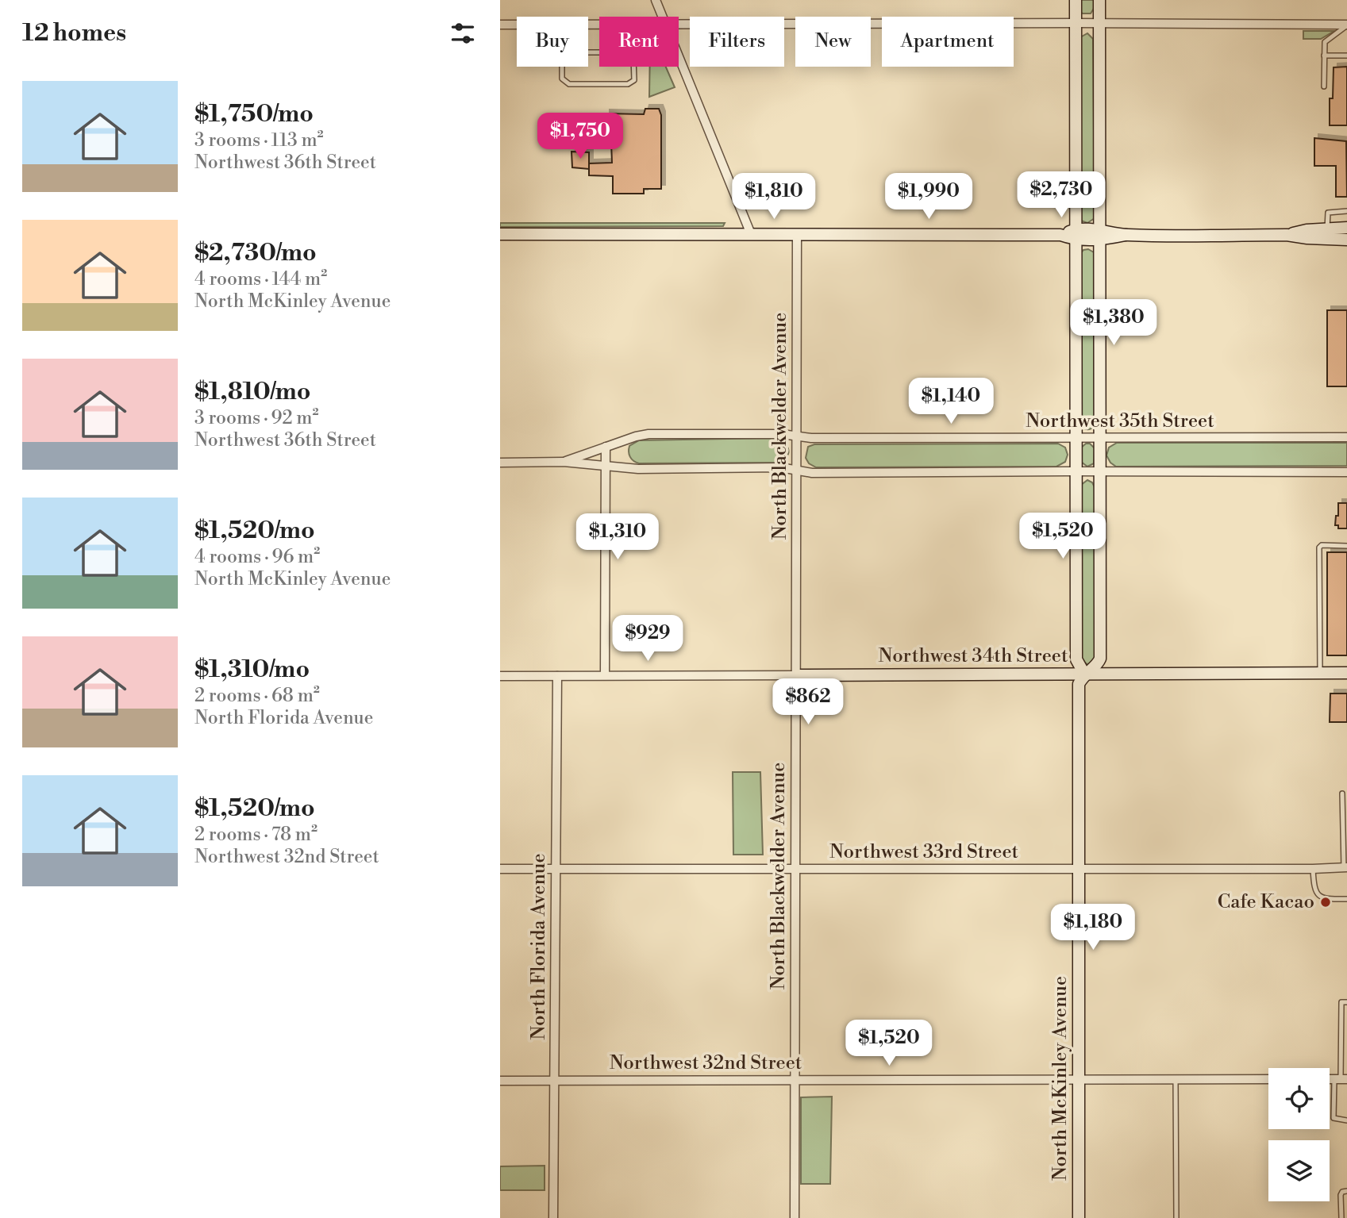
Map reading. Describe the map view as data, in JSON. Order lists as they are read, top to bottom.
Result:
{
  "streets": {
    "street": [
      "Northwest 35th Street",
      "North Blackwelder Avenue",
      "Northwest 34th Street",
      "Northwest 33rd Street",
      "North Florida Avenue",
      "Northwest 32nd Street",
      "North McKinley Avenue"
    ]
  },
  "crossings": [
    ["Northwest 35th Street", "North Blackwelder Avenue"],
    ["Northwest 35th Street", "North McKinley Avenue"],
    ["North Blackwelder Avenue", "Northwest 34th Street"],
    ["North Blackwelder Avenue", "Northwest 33rd Street"],
    ["North Blackwelder Avenue", "Northwest 32nd Street"],
    ["Northwest 34th Street", "North Florida Avenue"],
    ["Northwest 34th Street", "North McKinley Avenue"],
    ["Northwest 33rd Street", "North Florida Avenue"],
    ["Northwest 33rd Street", "North McKinley Avenue"],
    ["North Florida Avenue", "Northwest 32nd Street"],
    ["Northwest 32nd Street", "North McKinley Avenue"]
  ],
  "places": ["Cafe Kacao"],
  "page": {
    "heading": "12 homes",
    "chip": [
      "Buy",
      "Rent",
      "Filters",
      "New",
      "Apartment"
    ],
    "list": [
      {
        "name": "$1,750/mo",
        "note": "3 rooms · 113 m² · Northwest 36th Street"
      },
      {
        "name": "$2,730/mo",
        "note": "4 rooms · 144 m² · North McKinley Avenue"
      },
      {
        "name": "$1,810/mo",
        "note": "3 rooms · 92 m² · Northwest 36th Street"
      },
      {
        "name": "$1,520/mo",
        "note": "4 rooms · 96 m² · North McKinley Avenue"
      },
      {
        "name": "$1,310/mo",
        "note": "2 rooms · 68 m² · North Florida Avenue"
      },
      {
        "name": "$1,520/mo",
        "note": "2 rooms · 78 m² · Northwest 32nd Street"
      }
    ],
    "price": [
      "$1,750",
      "$2,730",
      "$1,810",
      "$1,990",
      "$1,380",
      "$1,140",
      "$1,520",
      "$1,310",
      "$929",
      "$862",
      "$1,180",
      "$1,520"
    ]
  }
}
